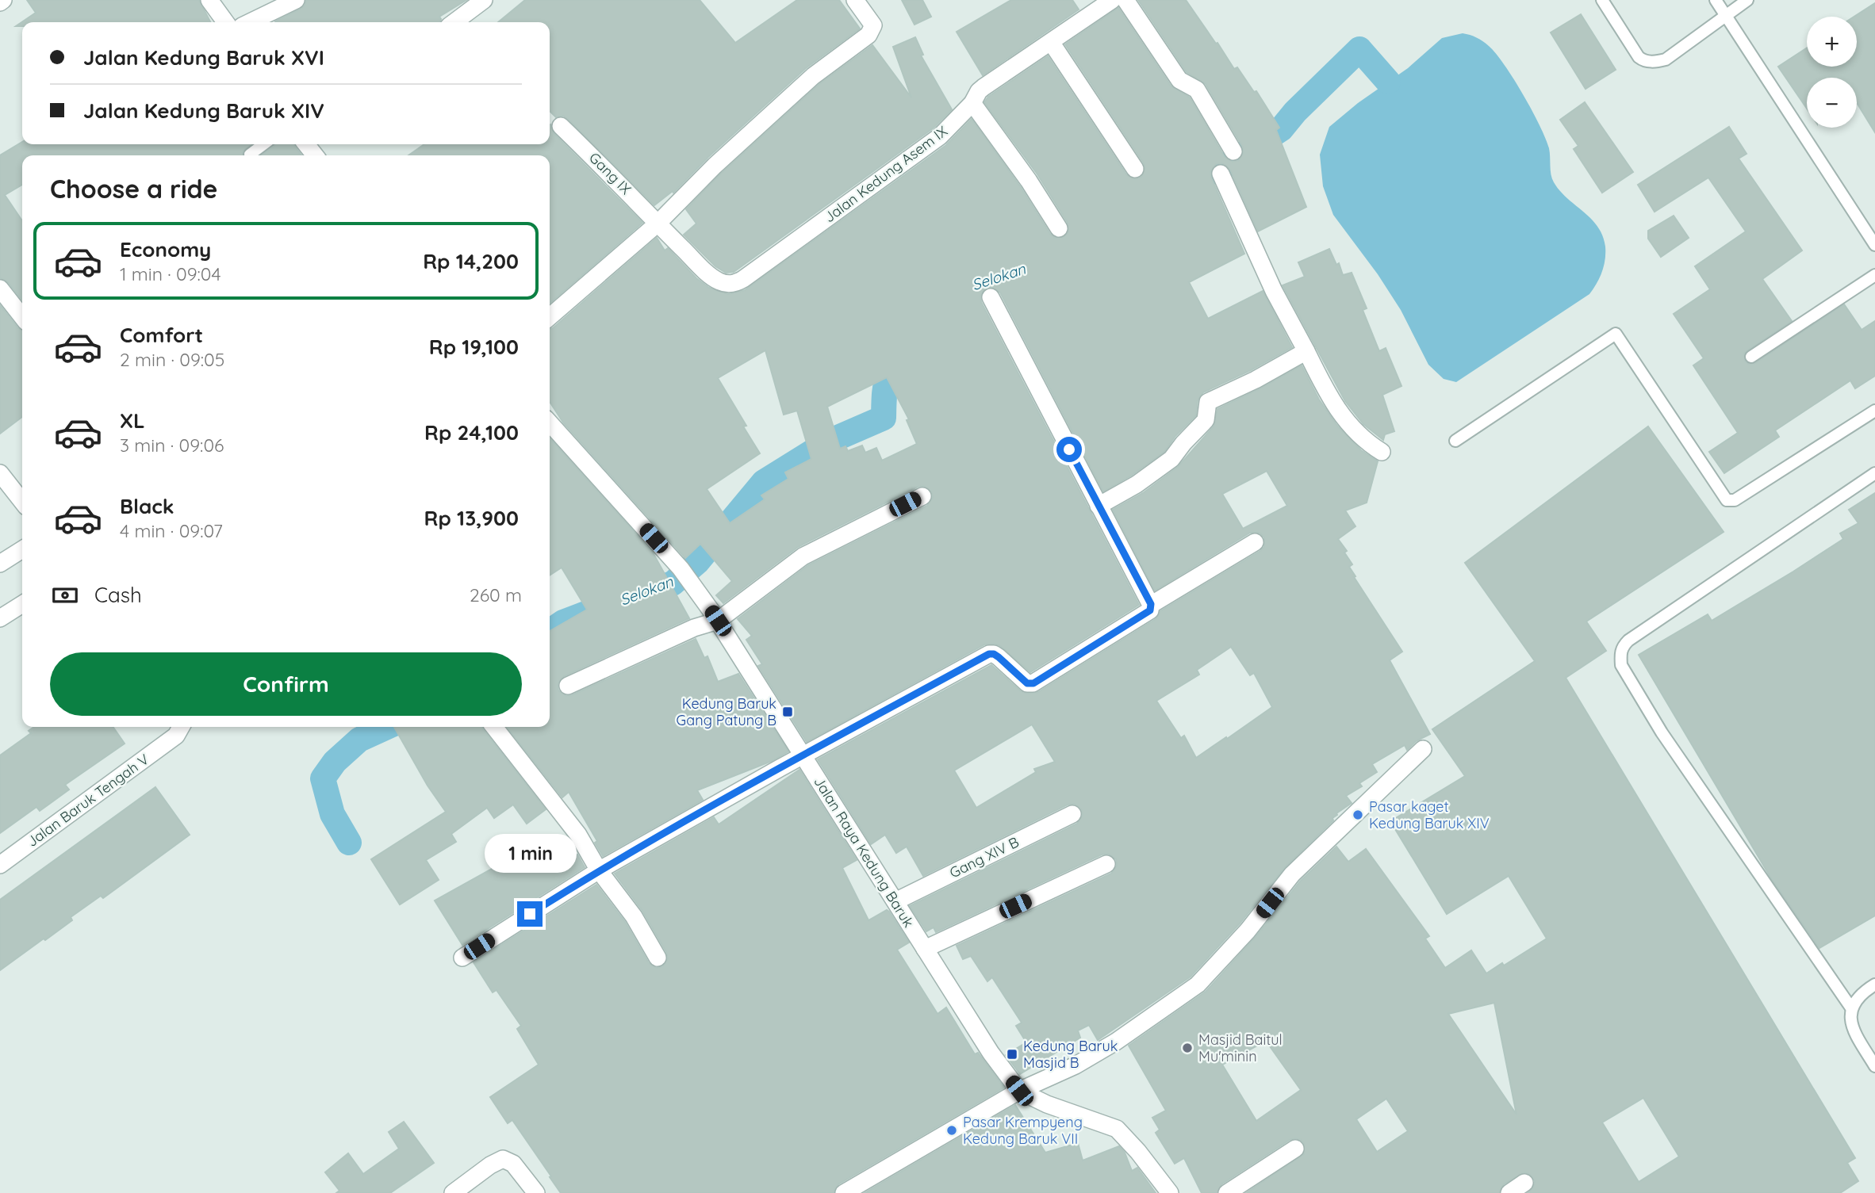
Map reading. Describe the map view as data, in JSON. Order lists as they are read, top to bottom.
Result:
{
  "streets": {
    "street": [
      "Gang IX",
      "Jalan Kedung Asem IX",
      "Jalan Baruk Tengah V",
      "Jalan Raya Kedung Baruk",
      "Gang XIV B"
    ]
  },
  "crossings": [
    ["Gang IX", "Jalan Kedung Asem IX"],
    ["Jalan Raya Kedung Baruk", "Gang XIV B"]
  ],
  "water": ["Selokan"],
  "places": {
    "transit": ["Kedung Baruk Gang Patung B", "Kedung Baruk Masjid B"],
    "other": ["Pasar kaget Kedung Baruk XIV", "Masjid Baitul Mu'minin", "Pasar Krempyeng Kedung Baruk VII"]
  },
  "page": {
    "map_buttons": ["+", "−"],
    "banner": ["Jalan Kedung Baruk XVI", "Jalan Kedung Baruk XIV"],
    "heading": "Choose a ride",
    "list": [
      {
        "name": "Economy",
        "note": "1 min · 09:04",
        "value": "Rp 14,200"
      },
      {
        "name": "Comfort",
        "note": "2 min · 09:05",
        "value": "Rp 19,100"
      },
      {
        "name": "XL",
        "note": "3 min · 09:06",
        "value": "Rp 24,100"
      },
      {
        "name": "Black",
        "note": "4 min · 09:07",
        "value": "Rp 13,900"
      }
    ],
    "pay": ["Cash", "260 m"],
    "buttons": "Confirm",
    "bubble": "1 min"
  }
}
